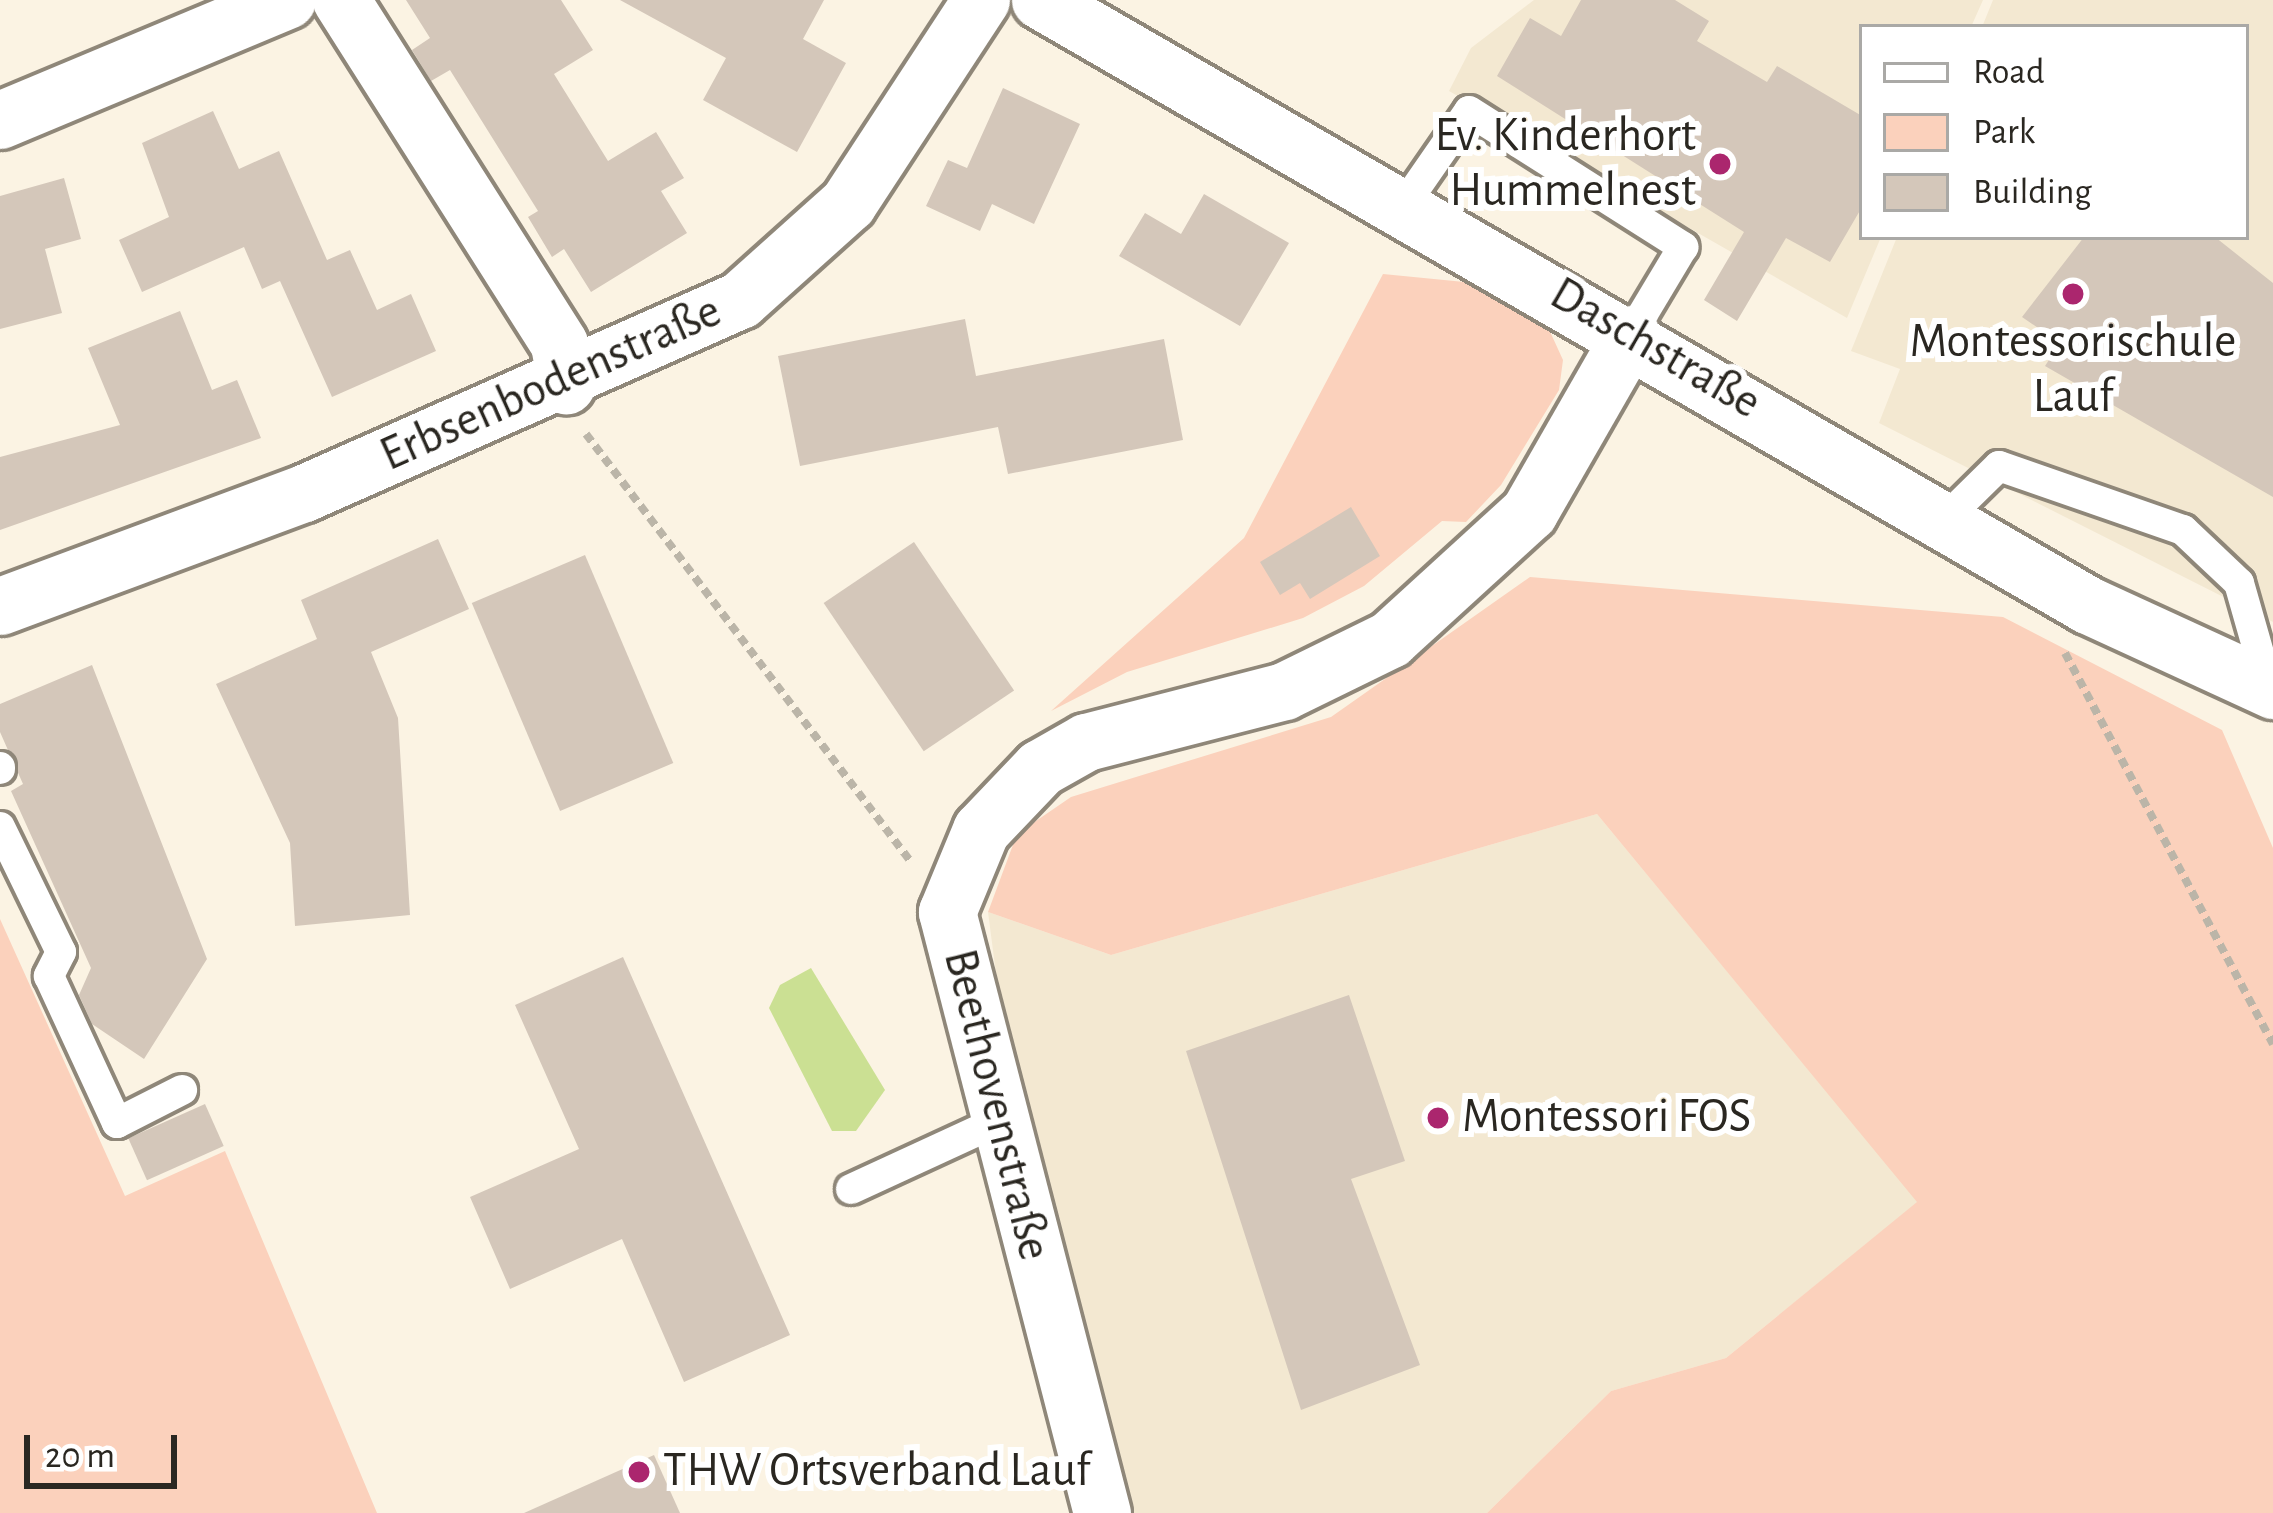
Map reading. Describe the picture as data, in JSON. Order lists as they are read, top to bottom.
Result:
{
  "streets": {
    "street": ["Daschstraße", "Erbsenbodenstraße", "Beethovenstraße"]
  },
  "crossings": [
    ["Daschstraße", "Beethovenstraße"]
  ],
  "places": [
    "Ev. Kinderhort Hummelnest",
    "Montessorischule Lauf",
    "Montessori FOS",
    "THW Ortsverband Lauf"
  ],
  "legend": ["Road", "Park", "Building"],
  "scale_bar": "20 m"
}
